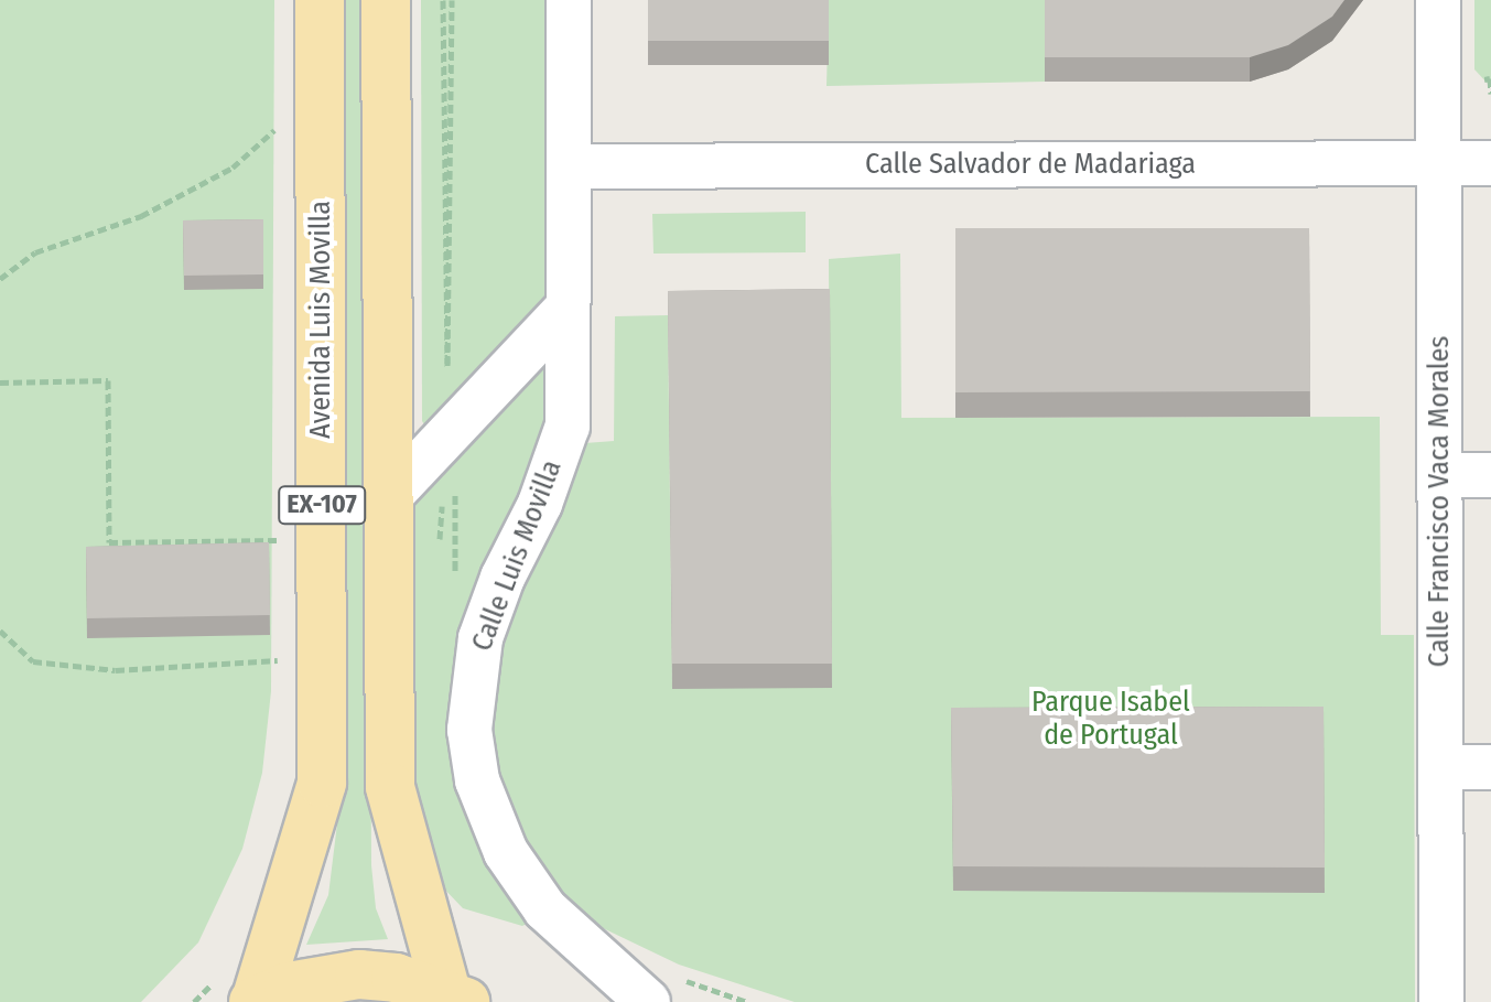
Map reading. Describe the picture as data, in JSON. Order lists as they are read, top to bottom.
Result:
{
  "streets": {
    "main road": ["Avenida Luis Movilla", "EX-107"],
    "street": ["Calle Salvador de Madariaga", "Calle Francisco Vaca Morales", "Calle Luis Movilla"]
  },
  "crossings": [
    ["Calle Salvador de Madariaga", "Calle Francisco Vaca Morales"],
    ["Calle Salvador de Madariaga", "Calle Luis Movilla"],
    ["Avenida Luis Movilla", "EX-107"]
  ],
  "parks": ["Parque Isabel de Portugal"]
}
